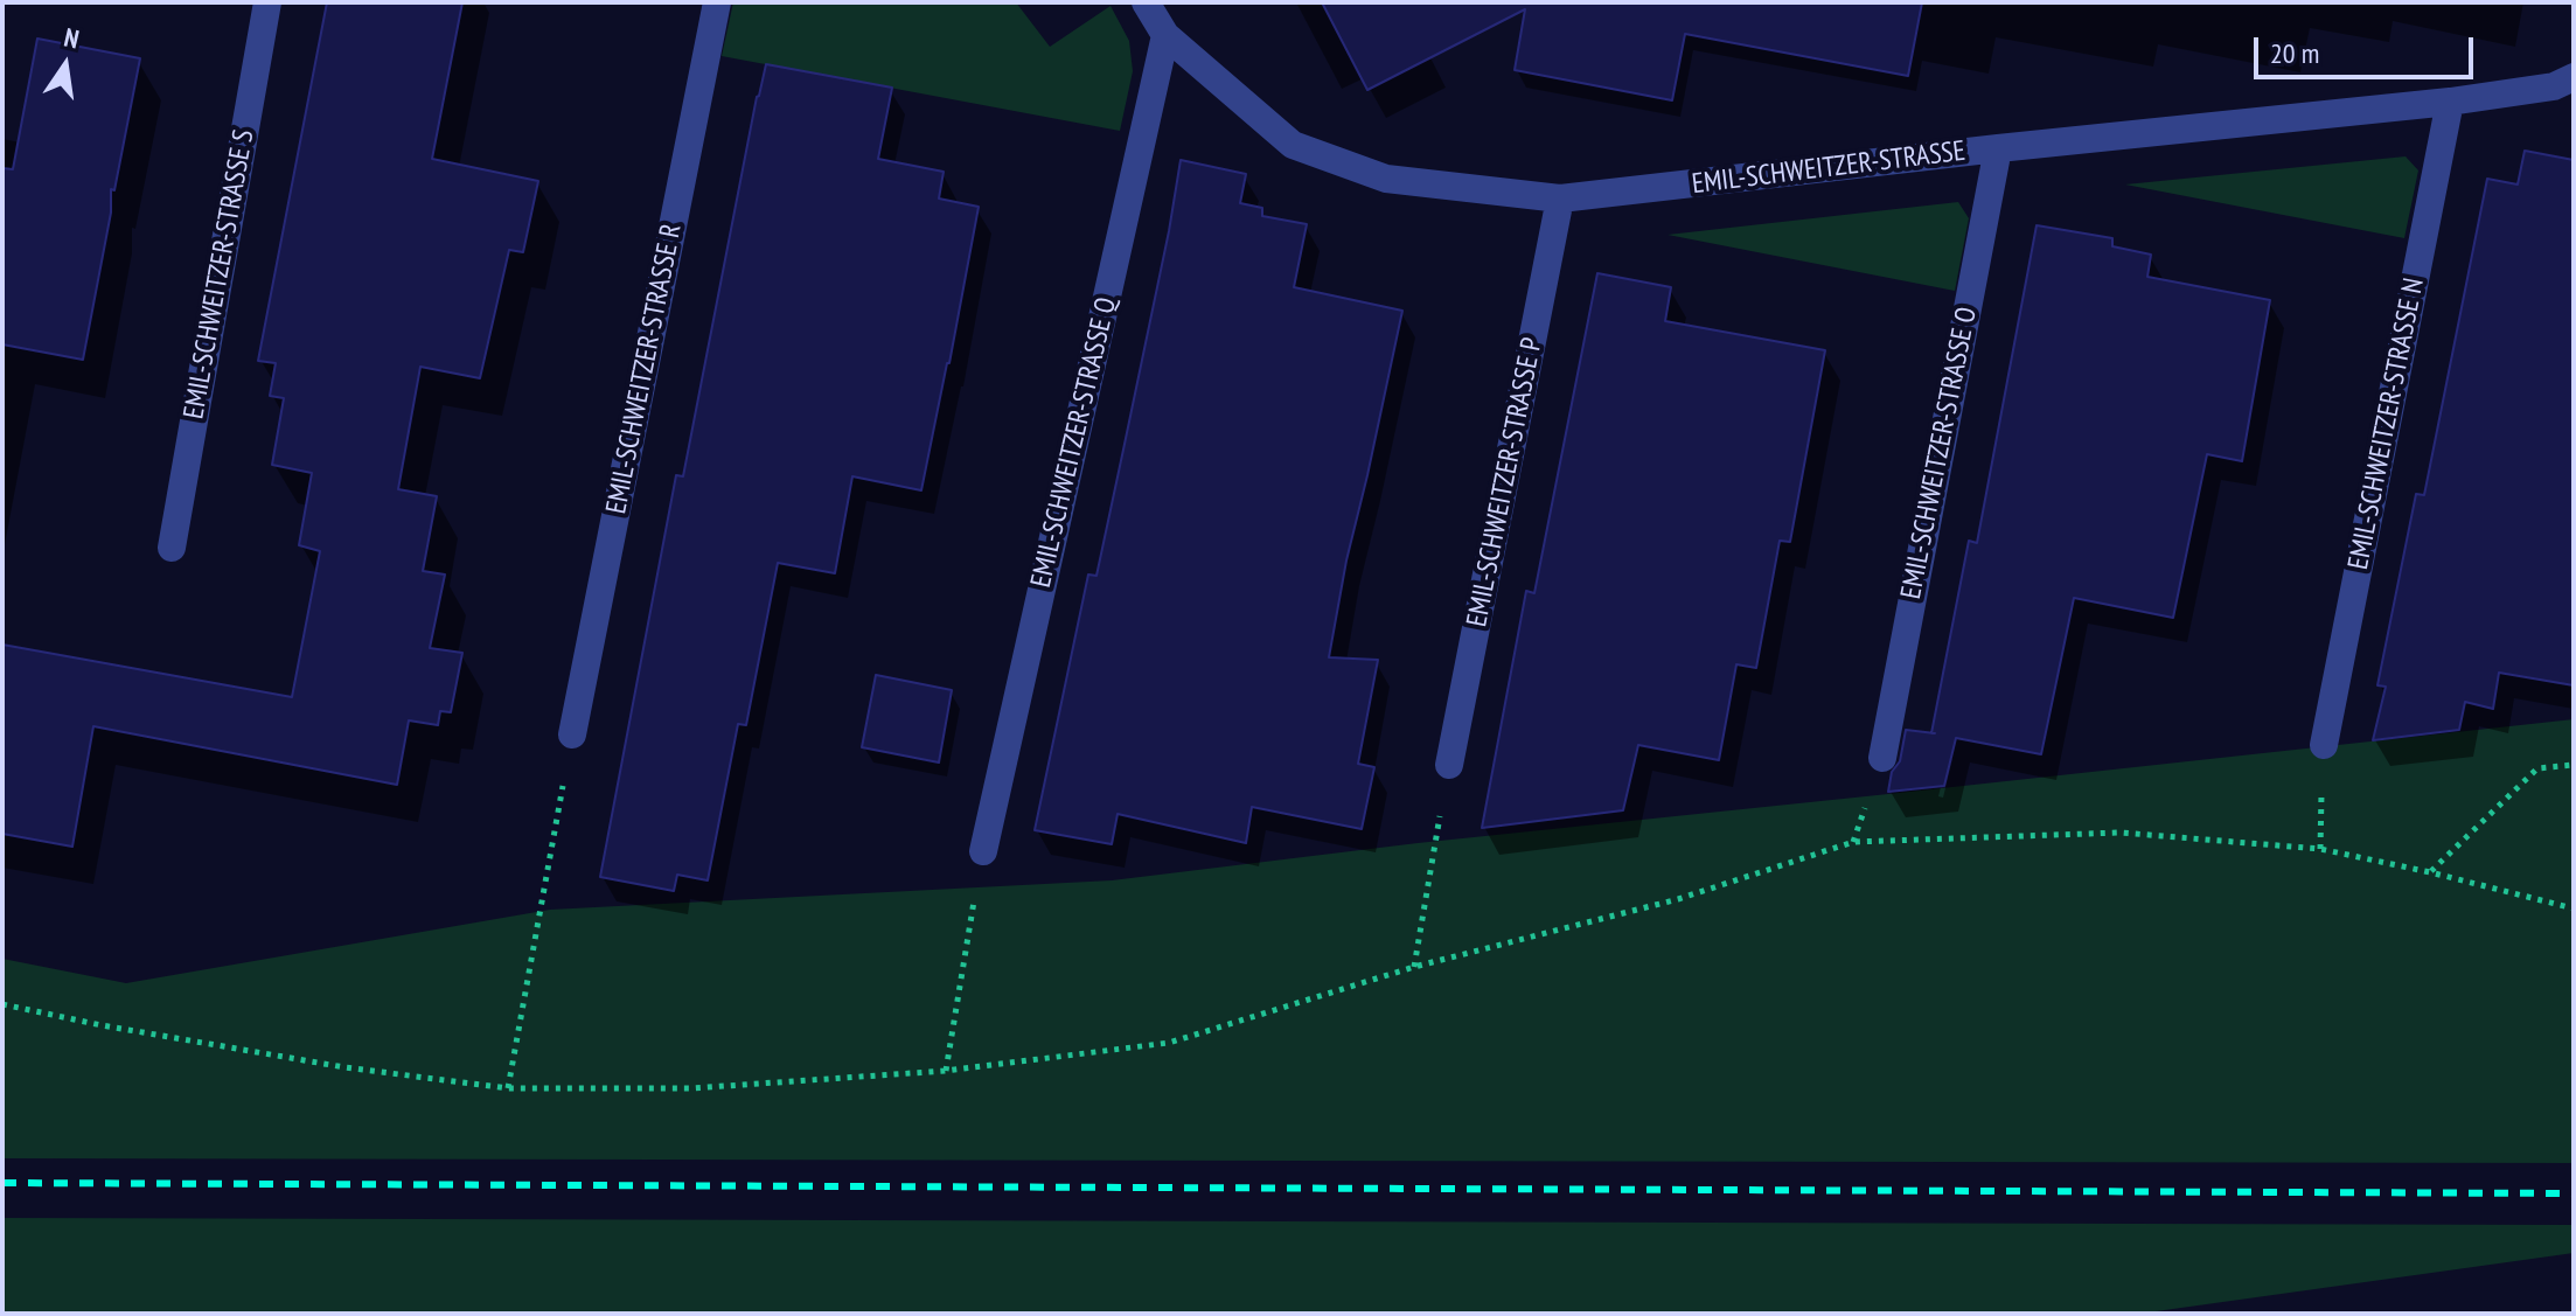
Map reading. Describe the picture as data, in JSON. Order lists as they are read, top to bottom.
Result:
{
  "streets": {
    "street": [
      "EMIL-SCHWEITZER-STRASSE",
      "EMIL-SCHWEITZER-STRASSE S",
      "EMIL-SCHWEITZER-STRASSE R",
      "EMIL-SCHWEITZER-STRASSE N",
      "EMIL-SCHWEITZER-STRASSE Q",
      "EMIL-SCHWEITZER-STRASSE O",
      "EMIL-SCHWEITZER-STRASSE P"
    ]
  },
  "crossings": [
    ["EMIL-SCHWEITZER-STRASSE", "EMIL-SCHWEITZER-STRASSE N"],
    ["EMIL-SCHWEITZER-STRASSE", "EMIL-SCHWEITZER-STRASSE Q"],
    ["EMIL-SCHWEITZER-STRASSE", "EMIL-SCHWEITZER-STRASSE O"],
    ["EMIL-SCHWEITZER-STRASSE", "EMIL-SCHWEITZER-STRASSE P"]
  ],
  "scale_bar": "20 m",
  "north": "top"
}
